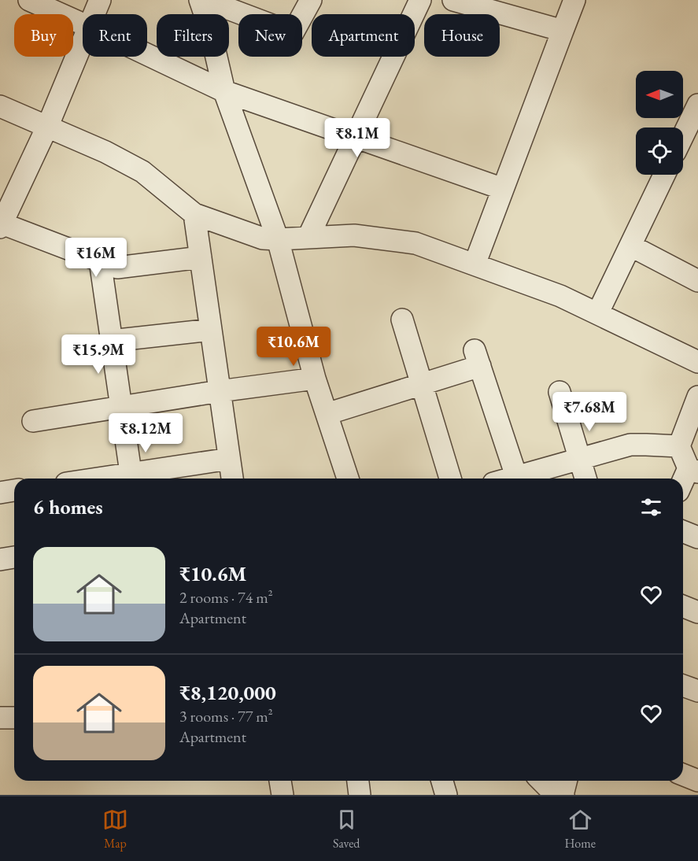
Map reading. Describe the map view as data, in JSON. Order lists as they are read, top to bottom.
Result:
{
  "north": "left",
  "page": {
    "chip": [
      "Buy",
      "Rent",
      "Filters",
      "New",
      "Apartment",
      "House"
    ],
    "price": [
      "₹8.1M",
      "₹16M",
      "₹10.6M",
      "₹15.9M",
      "₹7.68M",
      "₹8.12M"
    ],
    "heading": "6 homes",
    "list": [
      {
        "name": "₹10.6M",
        "note": "2 rooms · 74 m² · Apartment"
      },
      {
        "name": "₹8,120,000",
        "note": "3 rooms · 77 m² · Apartment"
      }
    ],
    "tabs": ["Map", "Saved", "Home"]
  }
}
